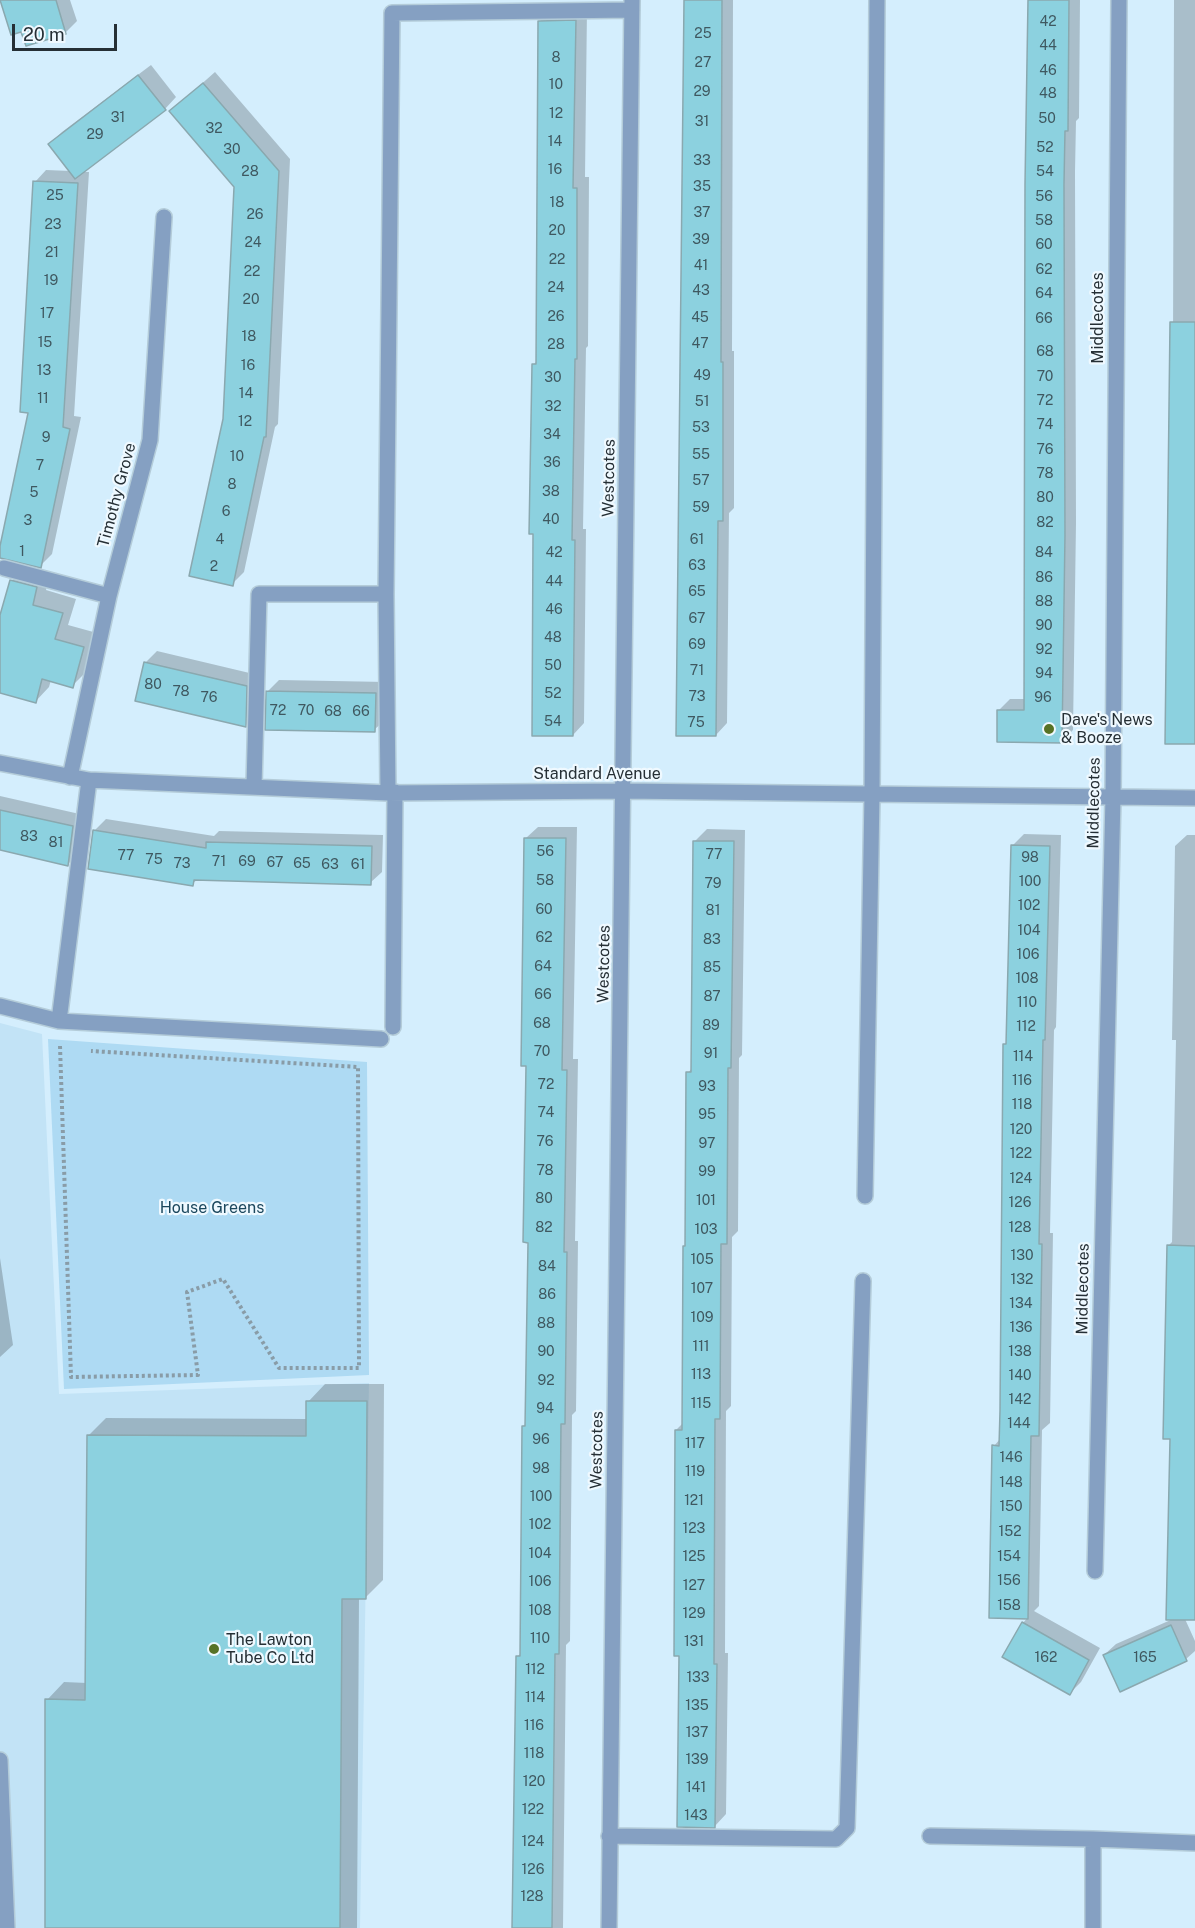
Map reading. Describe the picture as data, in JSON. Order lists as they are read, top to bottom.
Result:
{
  "streets": {
    "street": [
      "Middlecotes",
      "Westcotes",
      "Timothy Grove",
      "Standard Avenue"
    ]
  },
  "crossings": [
    ["Middlecotes", "Standard Avenue"],
    ["Westcotes", "Standard Avenue"],
    ["Timothy Grove", "Standard Avenue"]
  ],
  "parks": ["House Greens"],
  "places": ["Dave's News & Booze", "The Lawton Tube Co Ltd"],
  "house_numbers": [
    "42",
    "25",
    "44",
    "8",
    "27",
    "46",
    "10",
    "29",
    "48",
    "12",
    "31",
    "50",
    "31",
    "32",
    "29",
    "14",
    "52",
    "30",
    "33",
    "16",
    "28",
    "54",
    "35",
    "25",
    "56",
    "18",
    "37",
    "26",
    "58",
    "23",
    "20",
    "39",
    "24",
    "60",
    "21",
    "22",
    "41",
    "62",
    "22",
    "19",
    "24",
    "43",
    "64",
    "20",
    "17",
    "26",
    "45",
    "66",
    "18",
    "15",
    "47",
    "28",
    "68",
    "16",
    "13",
    "49",
    "70",
    "30",
    "14",
    "11",
    "72",
    "51",
    "32",
    "12",
    "74",
    "53",
    "34",
    "9",
    "76",
    "55",
    "10",
    "36",
    "7",
    "78",
    "57",
    "8",
    "38",
    "5",
    "80",
    "59",
    "6",
    "40",
    "3",
    "82",
    "4",
    "61",
    "1",
    "42",
    "84",
    "63",
    "2",
    "86",
    "44",
    "65",
    "88",
    "46",
    "67",
    "90",
    "48",
    "69",
    "92",
    "50",
    "71",
    "94",
    "80",
    "78",
    "52",
    "73",
    "76",
    "96",
    "72",
    "70",
    "68",
    "66",
    "54",
    "75",
    "83",
    "81",
    "56",
    "77",
    "77",
    "98",
    "75",
    "71",
    "69",
    "67",
    "73",
    "65",
    "63",
    "61",
    "58",
    "100",
    "79",
    "102",
    "60",
    "81",
    "104",
    "62",
    "83",
    "106",
    "64",
    "85",
    "108",
    "66",
    "87",
    "110",
    "68",
    "89",
    "112",
    "70",
    "91",
    "114",
    "116",
    "72",
    "93",
    "118",
    "74",
    "95",
    "120",
    "76",
    "97",
    "122",
    "78",
    "99",
    "124",
    "80",
    "101",
    "126",
    "82",
    "128",
    "103",
    "130",
    "105",
    "84",
    "132",
    "107",
    "86",
    "134",
    "109",
    "88",
    "136",
    "111",
    "90",
    "138",
    "113",
    "140",
    "92",
    "142",
    "115",
    "94",
    "144",
    "96",
    "117",
    "146",
    "98",
    "119",
    "148",
    "100",
    "121",
    "150",
    "102",
    "123",
    "152",
    "104",
    "125",
    "154",
    "156",
    "106",
    "127",
    "158",
    "108",
    "129",
    "110",
    "131",
    "162",
    "165",
    "112",
    "133",
    "114",
    "135",
    "116",
    "137",
    "118",
    "139",
    "120",
    "141",
    "122",
    "143",
    "124",
    "126",
    "128"
  ],
  "scale_bar": "20 m"
}
